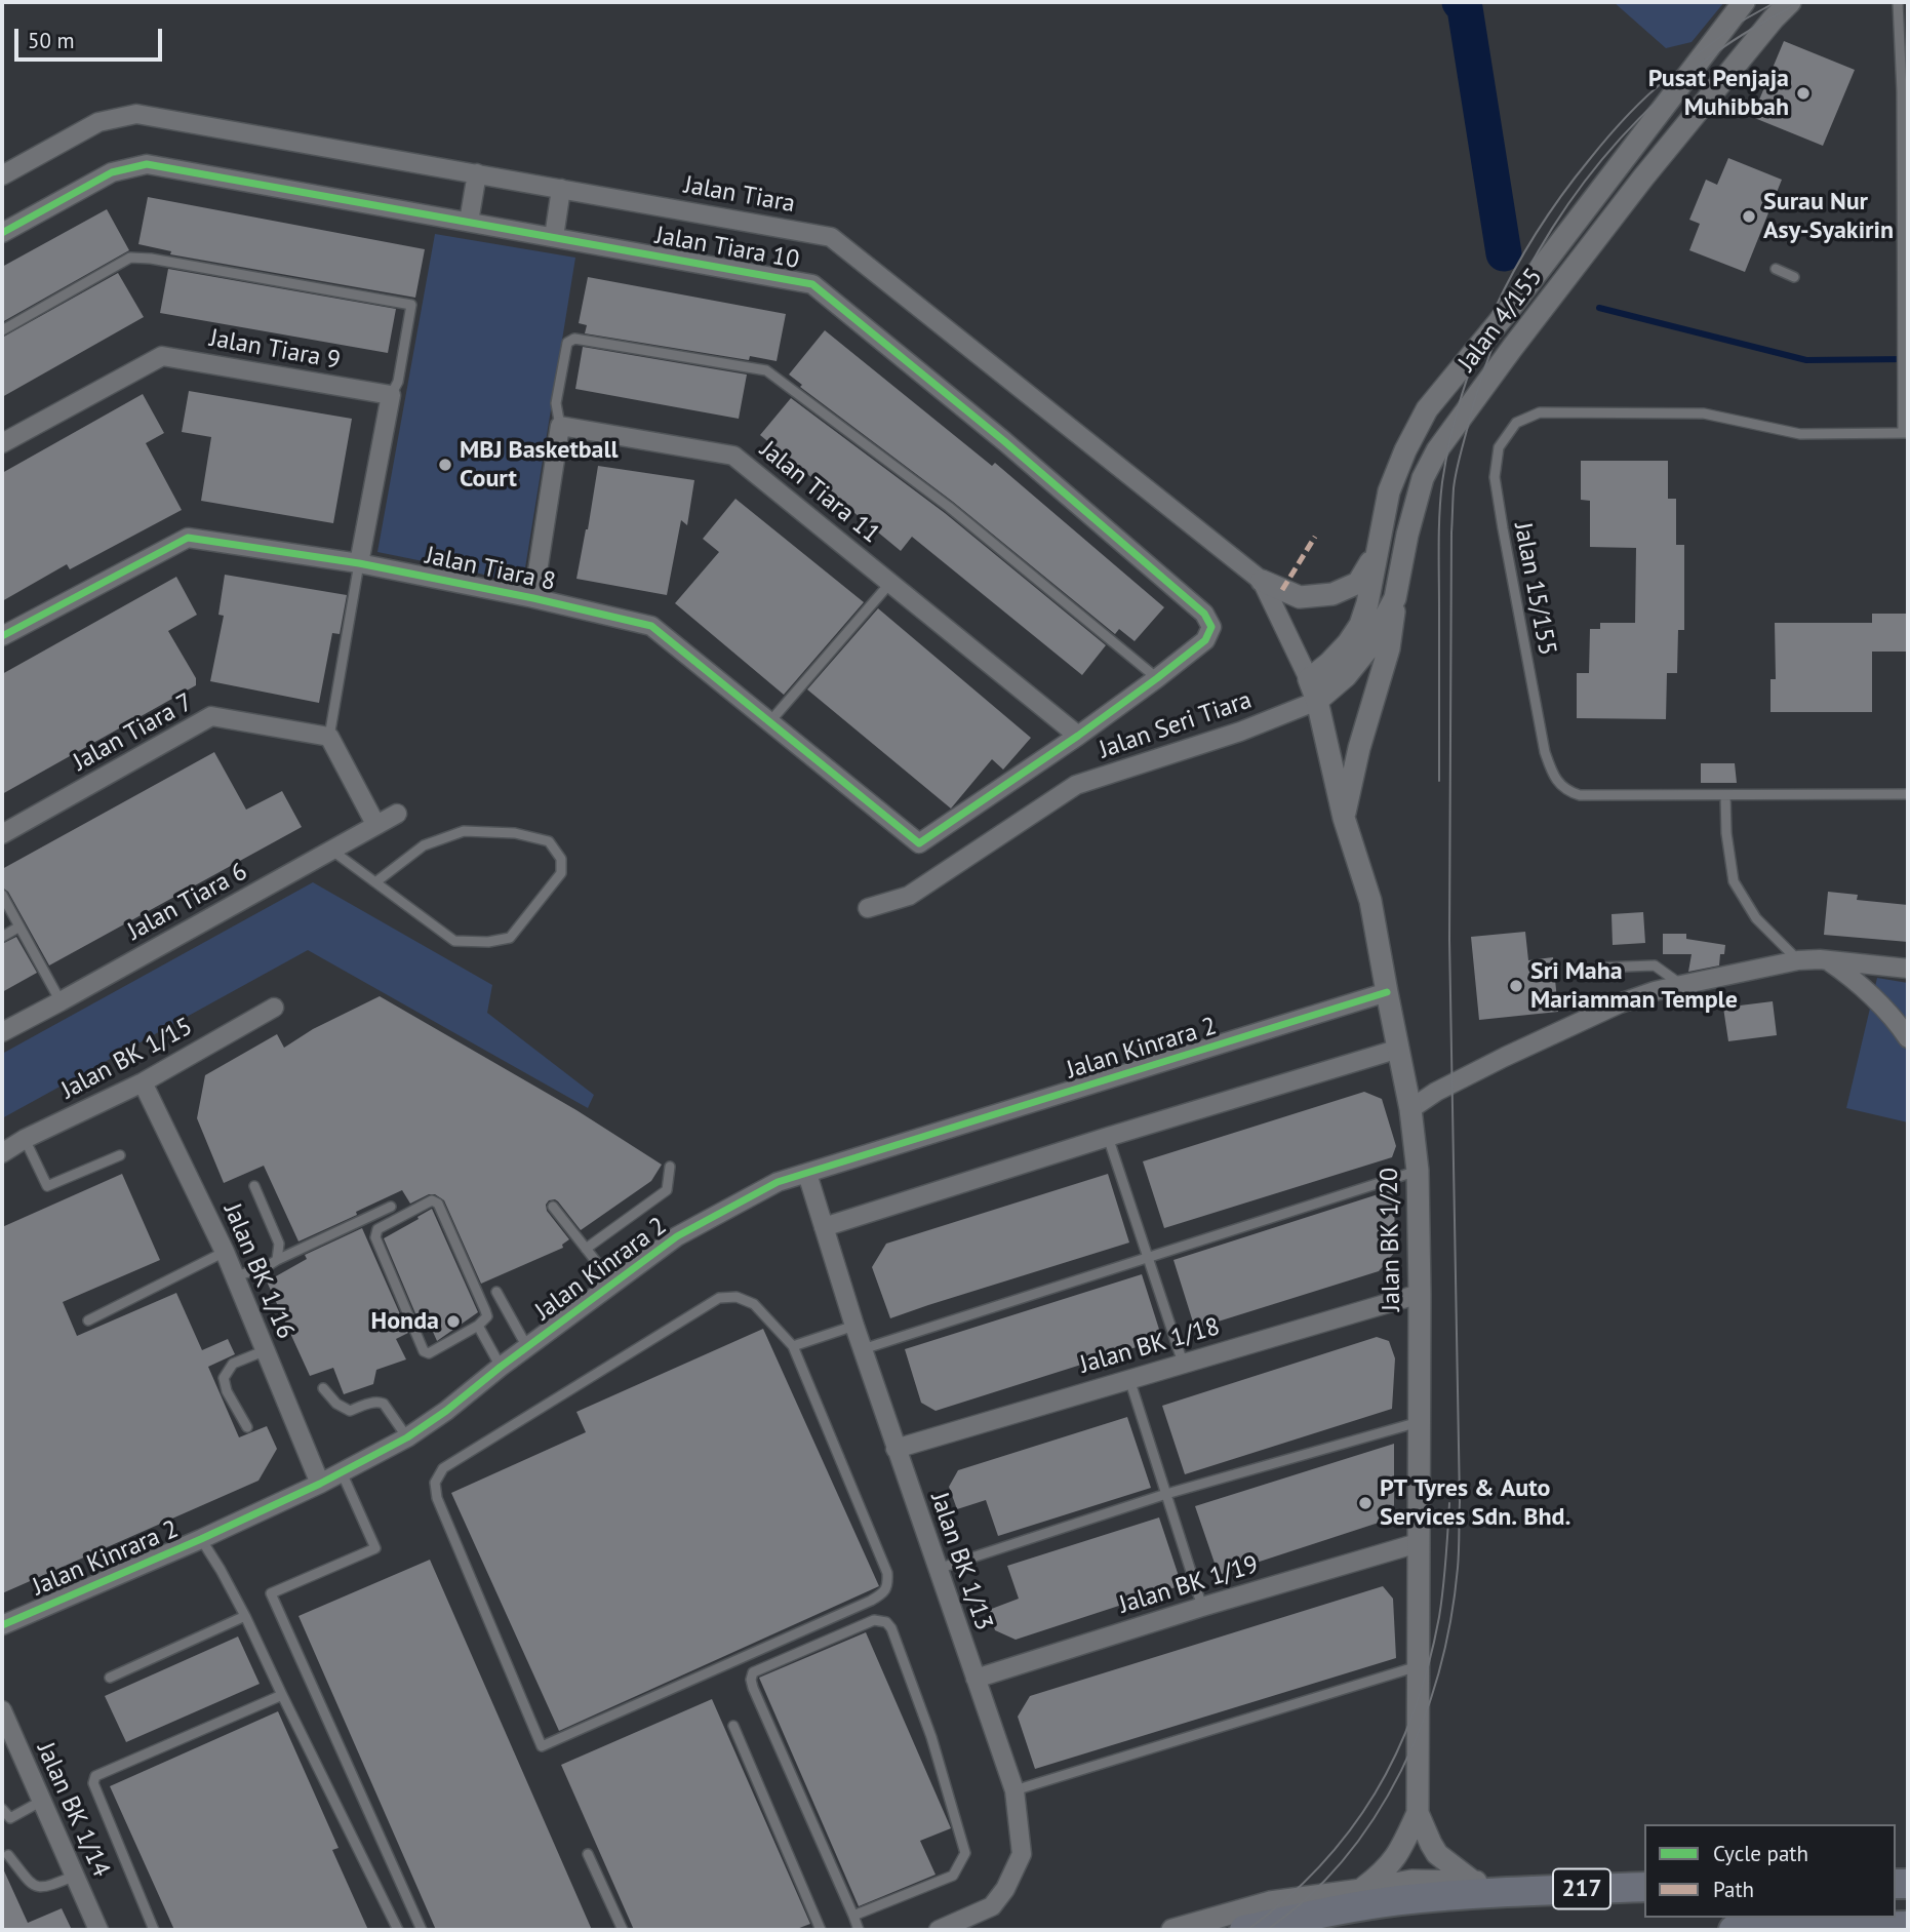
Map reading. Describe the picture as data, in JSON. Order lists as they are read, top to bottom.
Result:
{
  "streets": {
    "highway": ["217"],
    "street": [
      "Jalan Tiara",
      "Jalan Tiara 10",
      "Jalan 4/155",
      "Jalan Tiara 9",
      "Jalan Tiara 11",
      "Jalan Tiara 8",
      "Jalan Seri Tiara",
      "Jalan Tiara 7",
      "Jalan Tiara 6",
      "Jalan Kinrara 2",
      "Jalan BK 1/15",
      "Jalan BK 1/20",
      "Jalan BK 1/16",
      "Jalan BK 1/18",
      "Jalan BK 1/13",
      "Jalan BK 1/19",
      "Jalan BK 1/14"
    ],
    "lane": ["Jalan 15/155"]
  },
  "crossings": [
    ["Jalan Tiara", "Jalan 4/155"],
    ["Jalan Tiara", "Jalan BK 1/20"],
    ["Jalan Tiara 10", "Jalan Tiara 11"],
    ["Jalan Tiara 10", "Jalan Tiara 8"],
    ["Jalan 4/155", "Jalan Seri Tiara"],
    ["Jalan 4/155", "Jalan BK 1/20"],
    ["Jalan Seri Tiara", "Jalan BK 1/20"],
    ["Jalan Kinrara 2", "Jalan BK 1/20"],
    ["Jalan Kinrara 2", "Jalan BK 1/16"],
    ["Jalan Kinrara 2", "Jalan BK 1/13"],
    ["Jalan BK 1/15", "Jalan BK 1/16"],
    ["Jalan BK 1/20", "Jalan BK 1/18"],
    ["Jalan BK 1/20", "Jalan BK 1/19"],
    ["Jalan BK 1/18", "Jalan BK 1/13"],
    ["Jalan BK 1/13", "Jalan BK 1/19"]
  ],
  "places": [
    "Pusat Penjaja Muhibbah",
    "Surau Nur Asy-Syakirin",
    "MBJ Basketball Court",
    "Sri Maha Mariamman Temple",
    "Honda",
    "PT Tyres & Auto Services Sdn. Bhd."
  ],
  "legend": ["Cycle path", "Path"],
  "scale_bar": "50 m"
}
